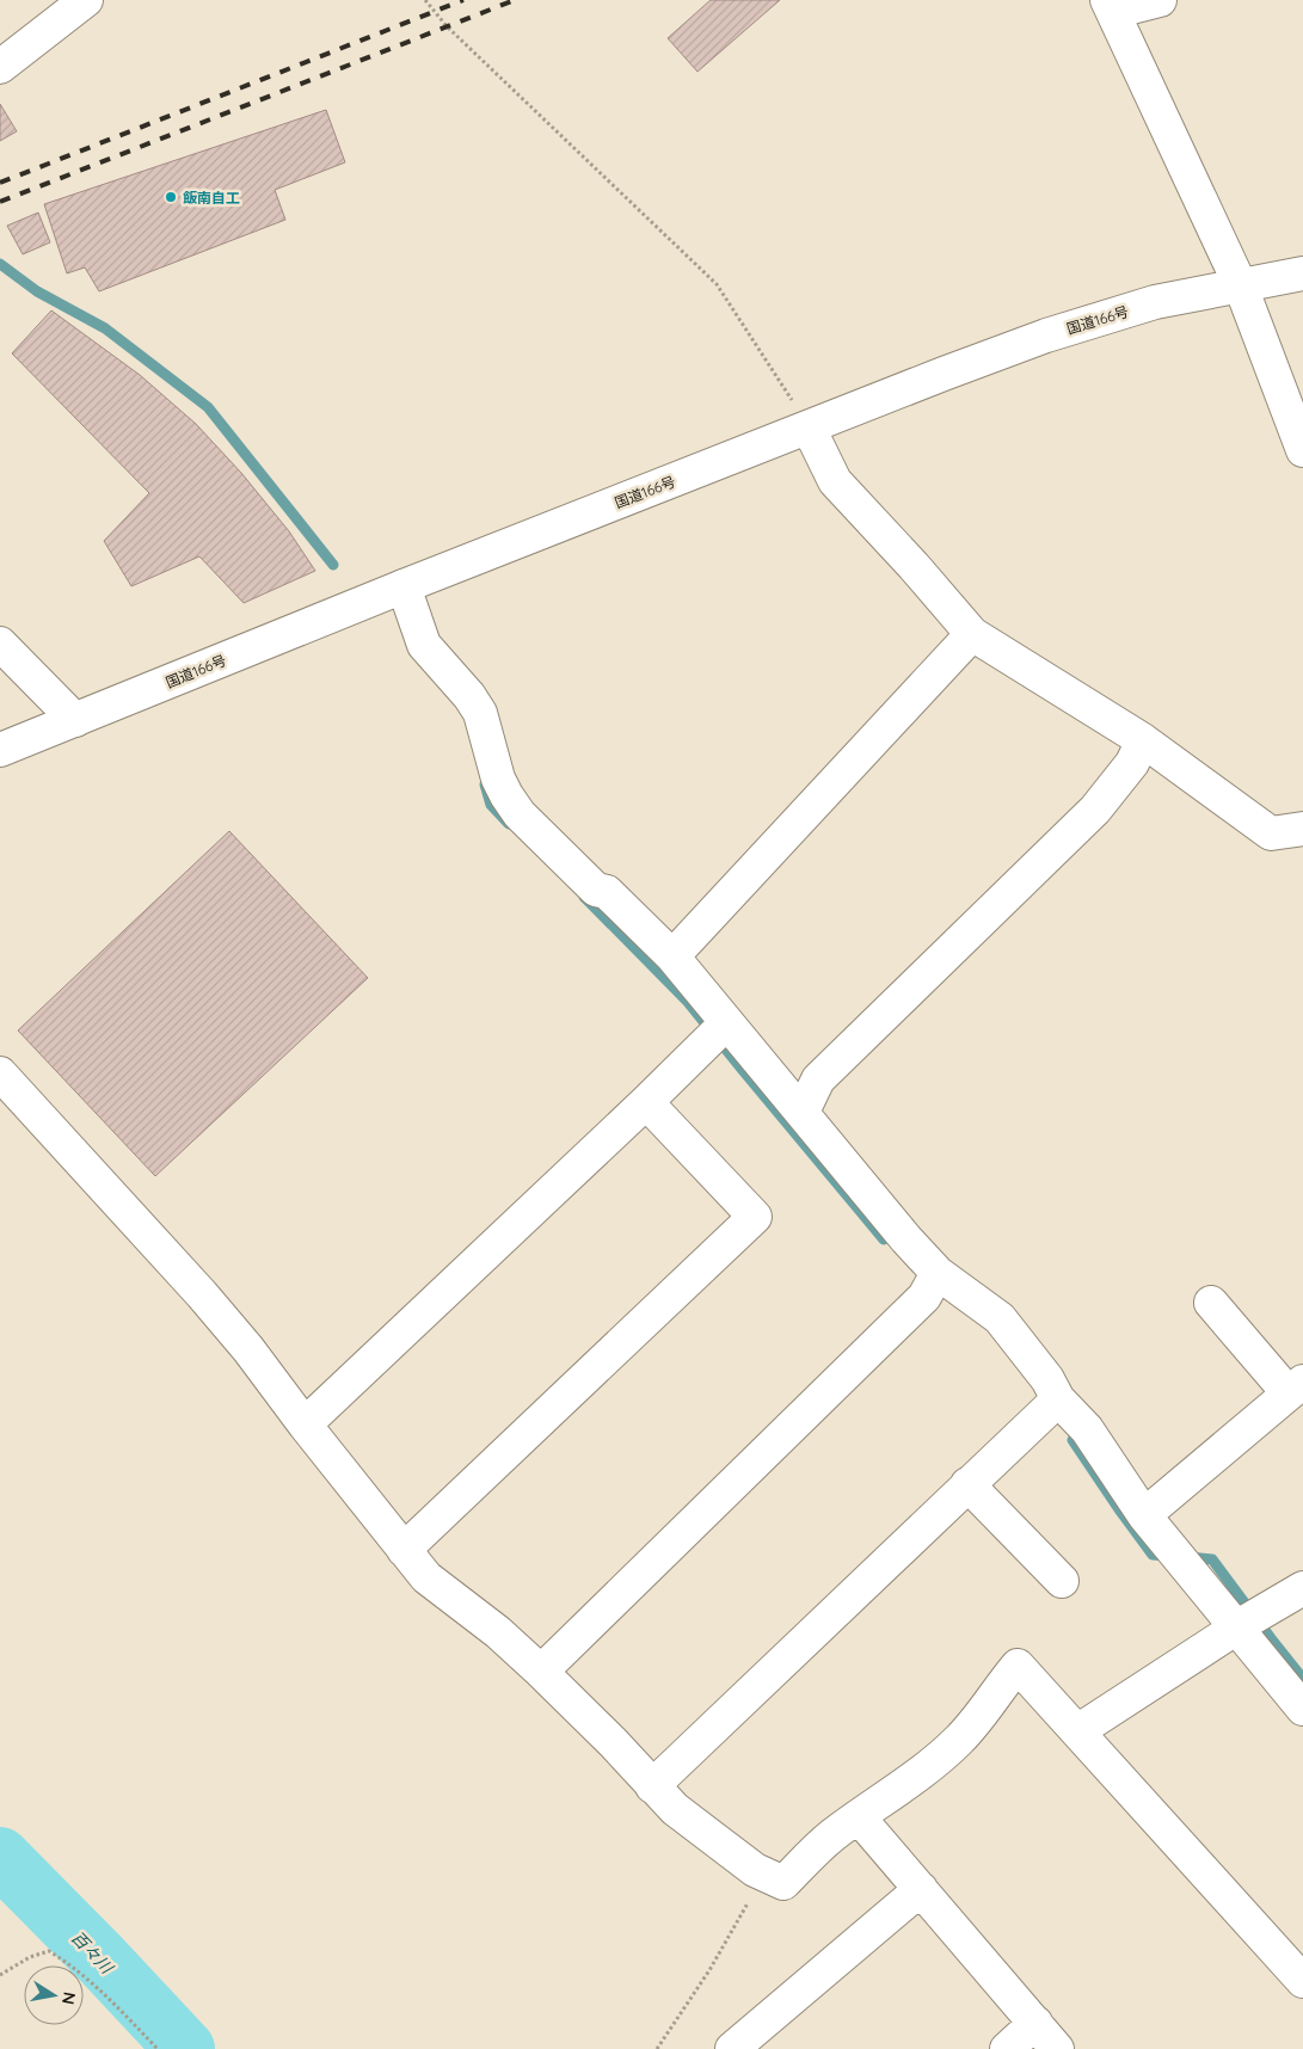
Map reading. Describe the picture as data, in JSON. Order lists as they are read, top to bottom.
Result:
{
  "streets": {
    "main road": ["国道166号"]
  },
  "water": ["百々川"],
  "places": ["飯南自工"],
  "north": "right"
}
